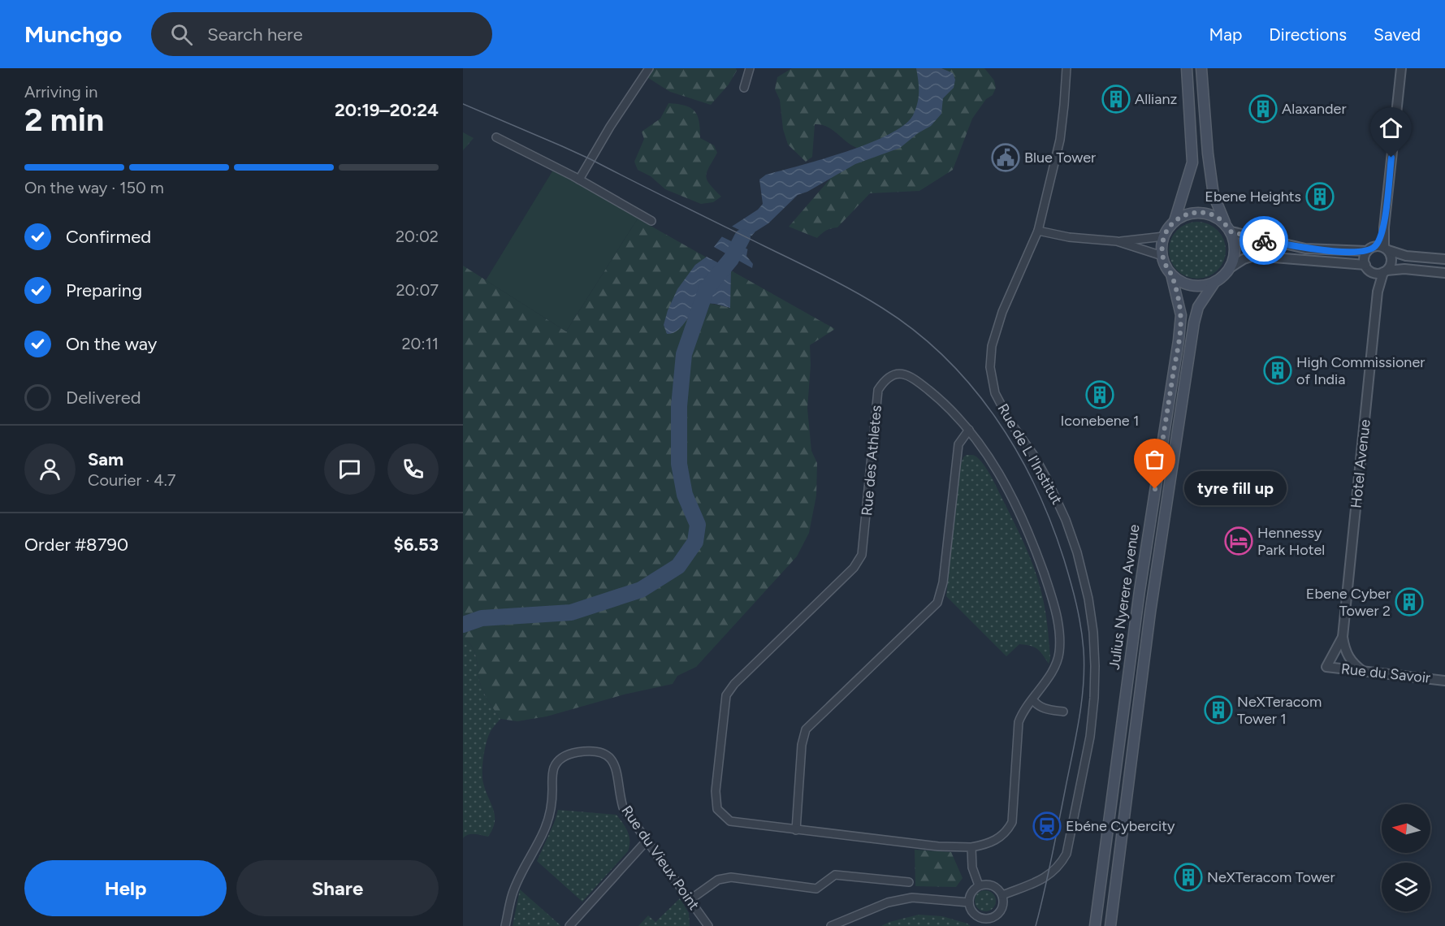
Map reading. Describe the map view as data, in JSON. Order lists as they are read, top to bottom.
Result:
{
  "streets": {
    "main road": ["Julius Nyerere Avenue"],
    "street": [
      "Rue de L l'Institut",
      "Rue des Athletes",
      "Hotel Avenue",
      "Rue du Savoir",
      "Rue du Vieux Point"
    ]
  },
  "crossings": [
    ["Hotel Avenue", "Rue du Savoir"]
  ],
  "places": {
    "building": [
      "Allianz",
      "Alaxander",
      "Ebene Heights",
      "High Commissioner of India",
      "Iconebene 1",
      "Ebene Cyber Tower 2",
      "NeXTeracom Tower 1",
      "NeXTeracom Tower"
    ],
    "public building": ["Blue Tower"],
    "other": ["tyre fill up"],
    "hotel": ["Hennessy Park Hotel"],
    "station": ["Ebéne Cybercity"]
  },
  "north": "left",
  "page": {
    "header": "Munchgo",
    "search": "Search here",
    "nav": ["Map", "Directions", "Saved"],
    "heading": ["2 min", "Arriving in", "20:19–20:24"],
    "panel": [
      "Sam",
      "Courier · 4.7",
      "Order #8790",
      "$6.53"
    ],
    "bar": "On the way · 150 m",
    "list": [
      ["Confirmed", "20:02"],
      ["Preparing", "20:07"],
      ["On the way", "20:11"],
      "Delivered"
    ],
    "bubble": "tyre fill up",
    "buttons": ["Help", "Share"]
  }
}
